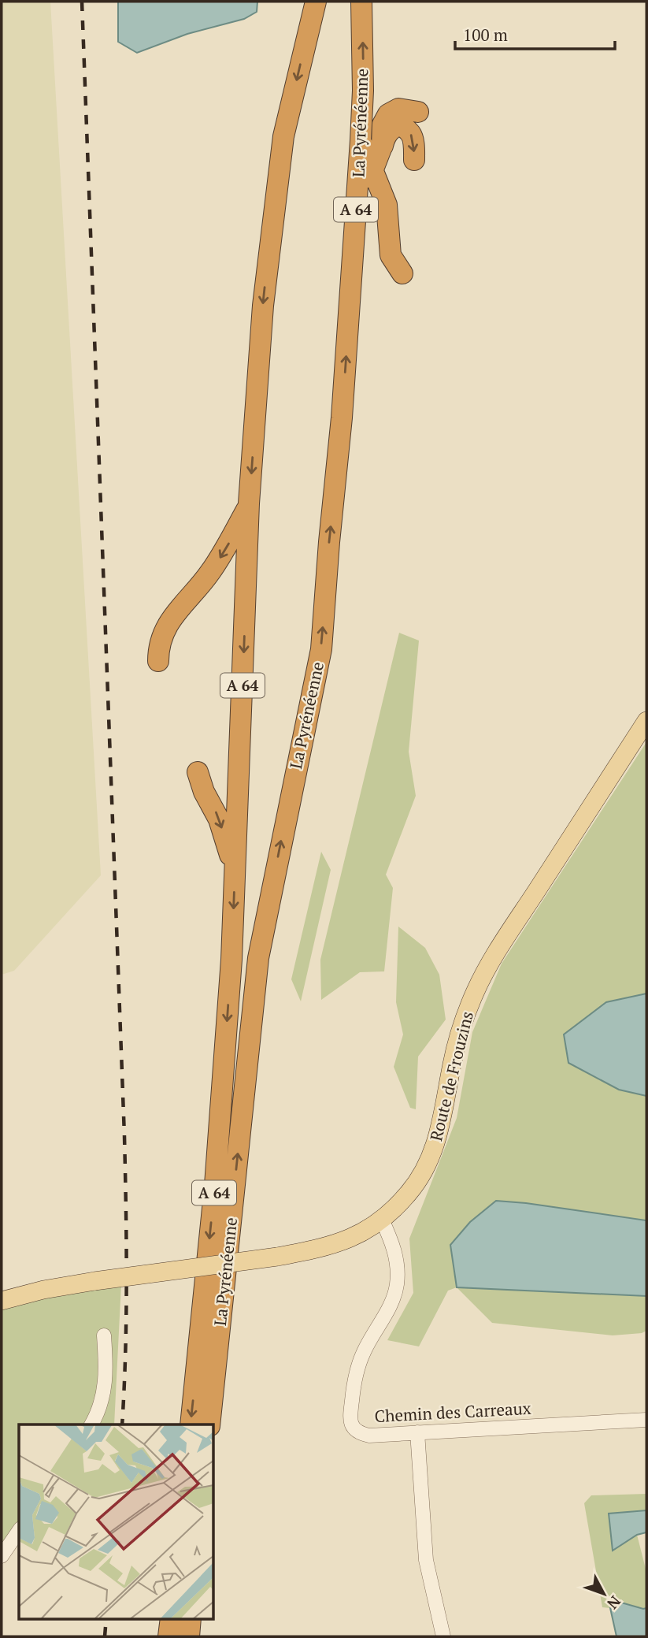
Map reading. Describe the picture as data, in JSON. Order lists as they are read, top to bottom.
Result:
{
  "streets": {
    "highway": ["La Pyrénéenne", "A 64"],
    "main road": ["Route de Frouzins"],
    "street": ["Chemin des Carreaux"]
  },
  "crossings": [
    ["Route de Frouzins", "Chemin des Carreaux"]
  ],
  "scale_bar": "100 m",
  "north": "bottom right"
}
